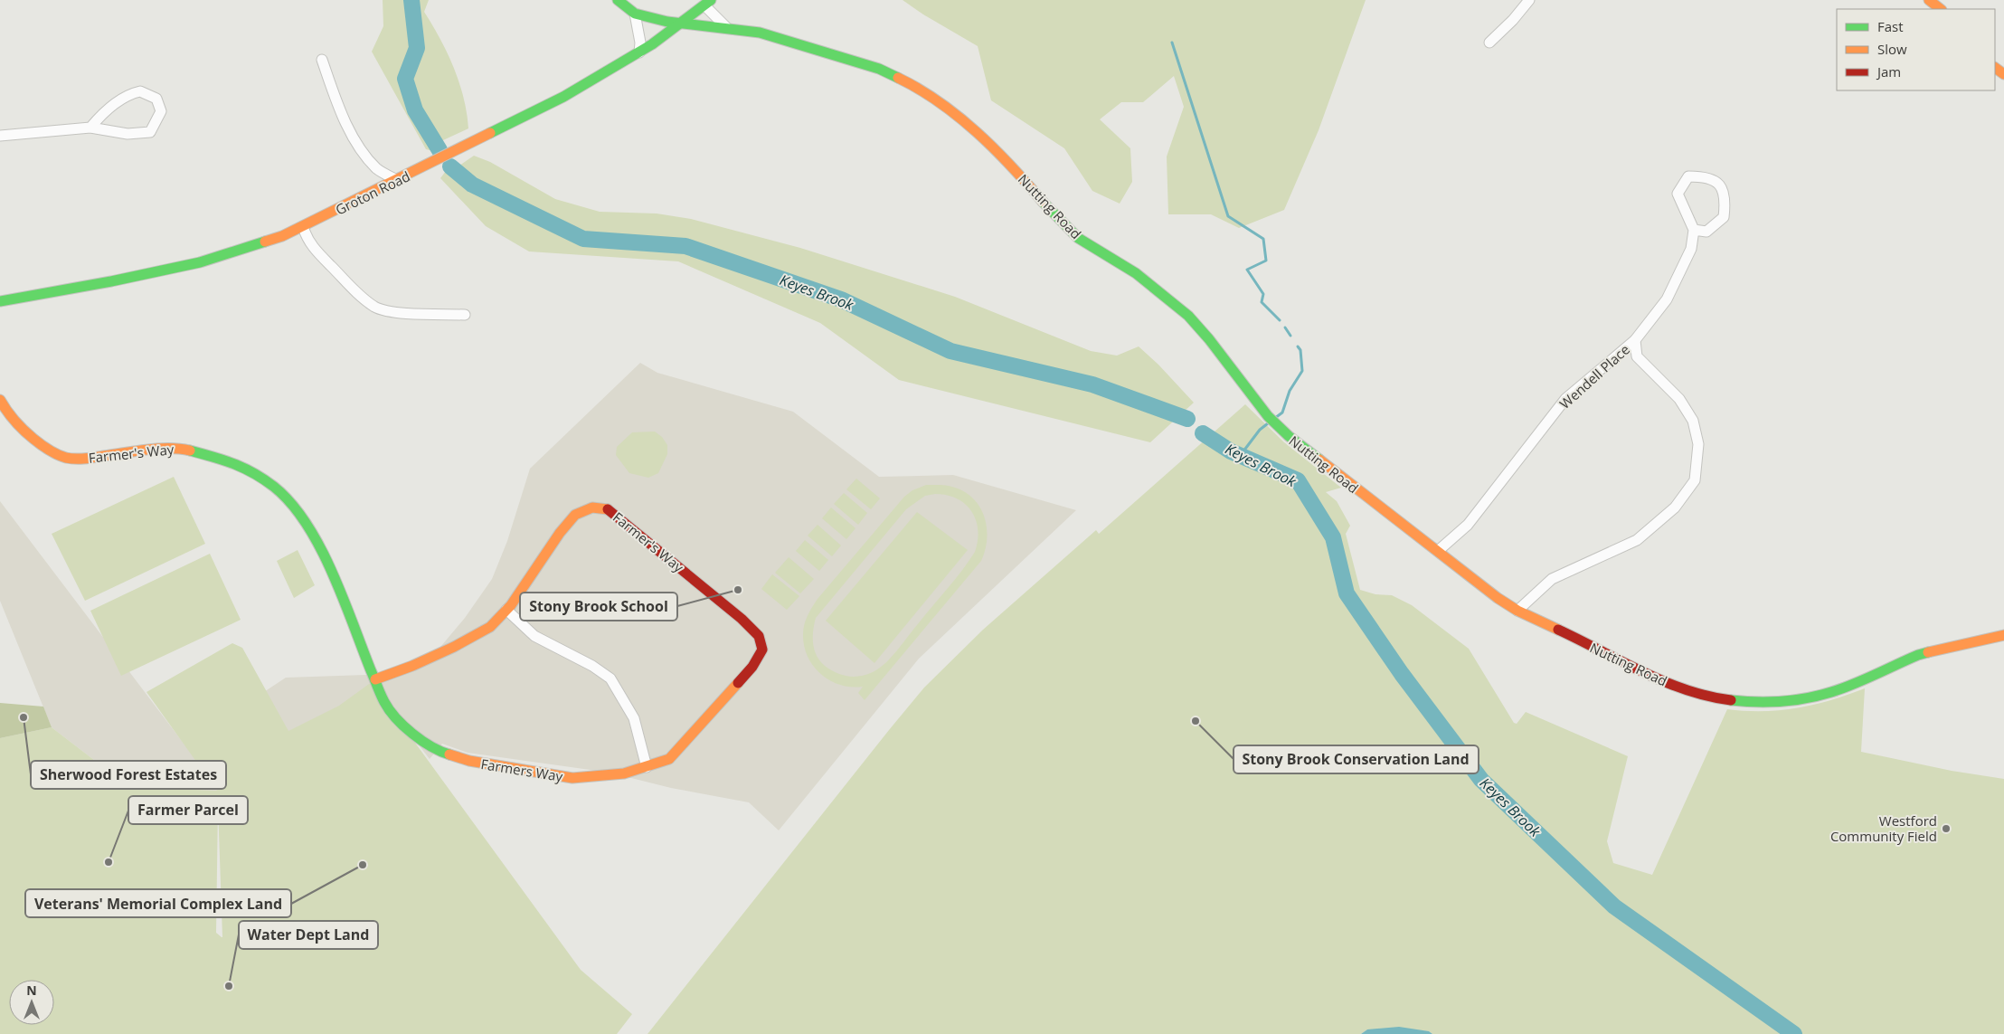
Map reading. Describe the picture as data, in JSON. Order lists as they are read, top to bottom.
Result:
{
  "streets": {
    "street": [
      "Groton Road",
      "Nutting Road",
      "Wendell Place",
      "Farmer's Way",
      "Farmers Way"
    ]
  },
  "crossings": [
    ["Groton Road", "Nutting Road"],
    ["Nutting Road", "Wendell Place"],
    ["Farmer's Way", "Farmers Way"]
  ],
  "water": ["Keyes Brook"],
  "places": [
    "Stony Brook School",
    "Sherwood Forest Estates",
    "Stony Brook Conservation Land",
    "Westford Community Field",
    "Farmer Parcel",
    "Veterans' Memorial Complex Land",
    "Water Dept Land"
  ],
  "legend": ["Fast", "Slow", "Jam"],
  "north": "top"
}
